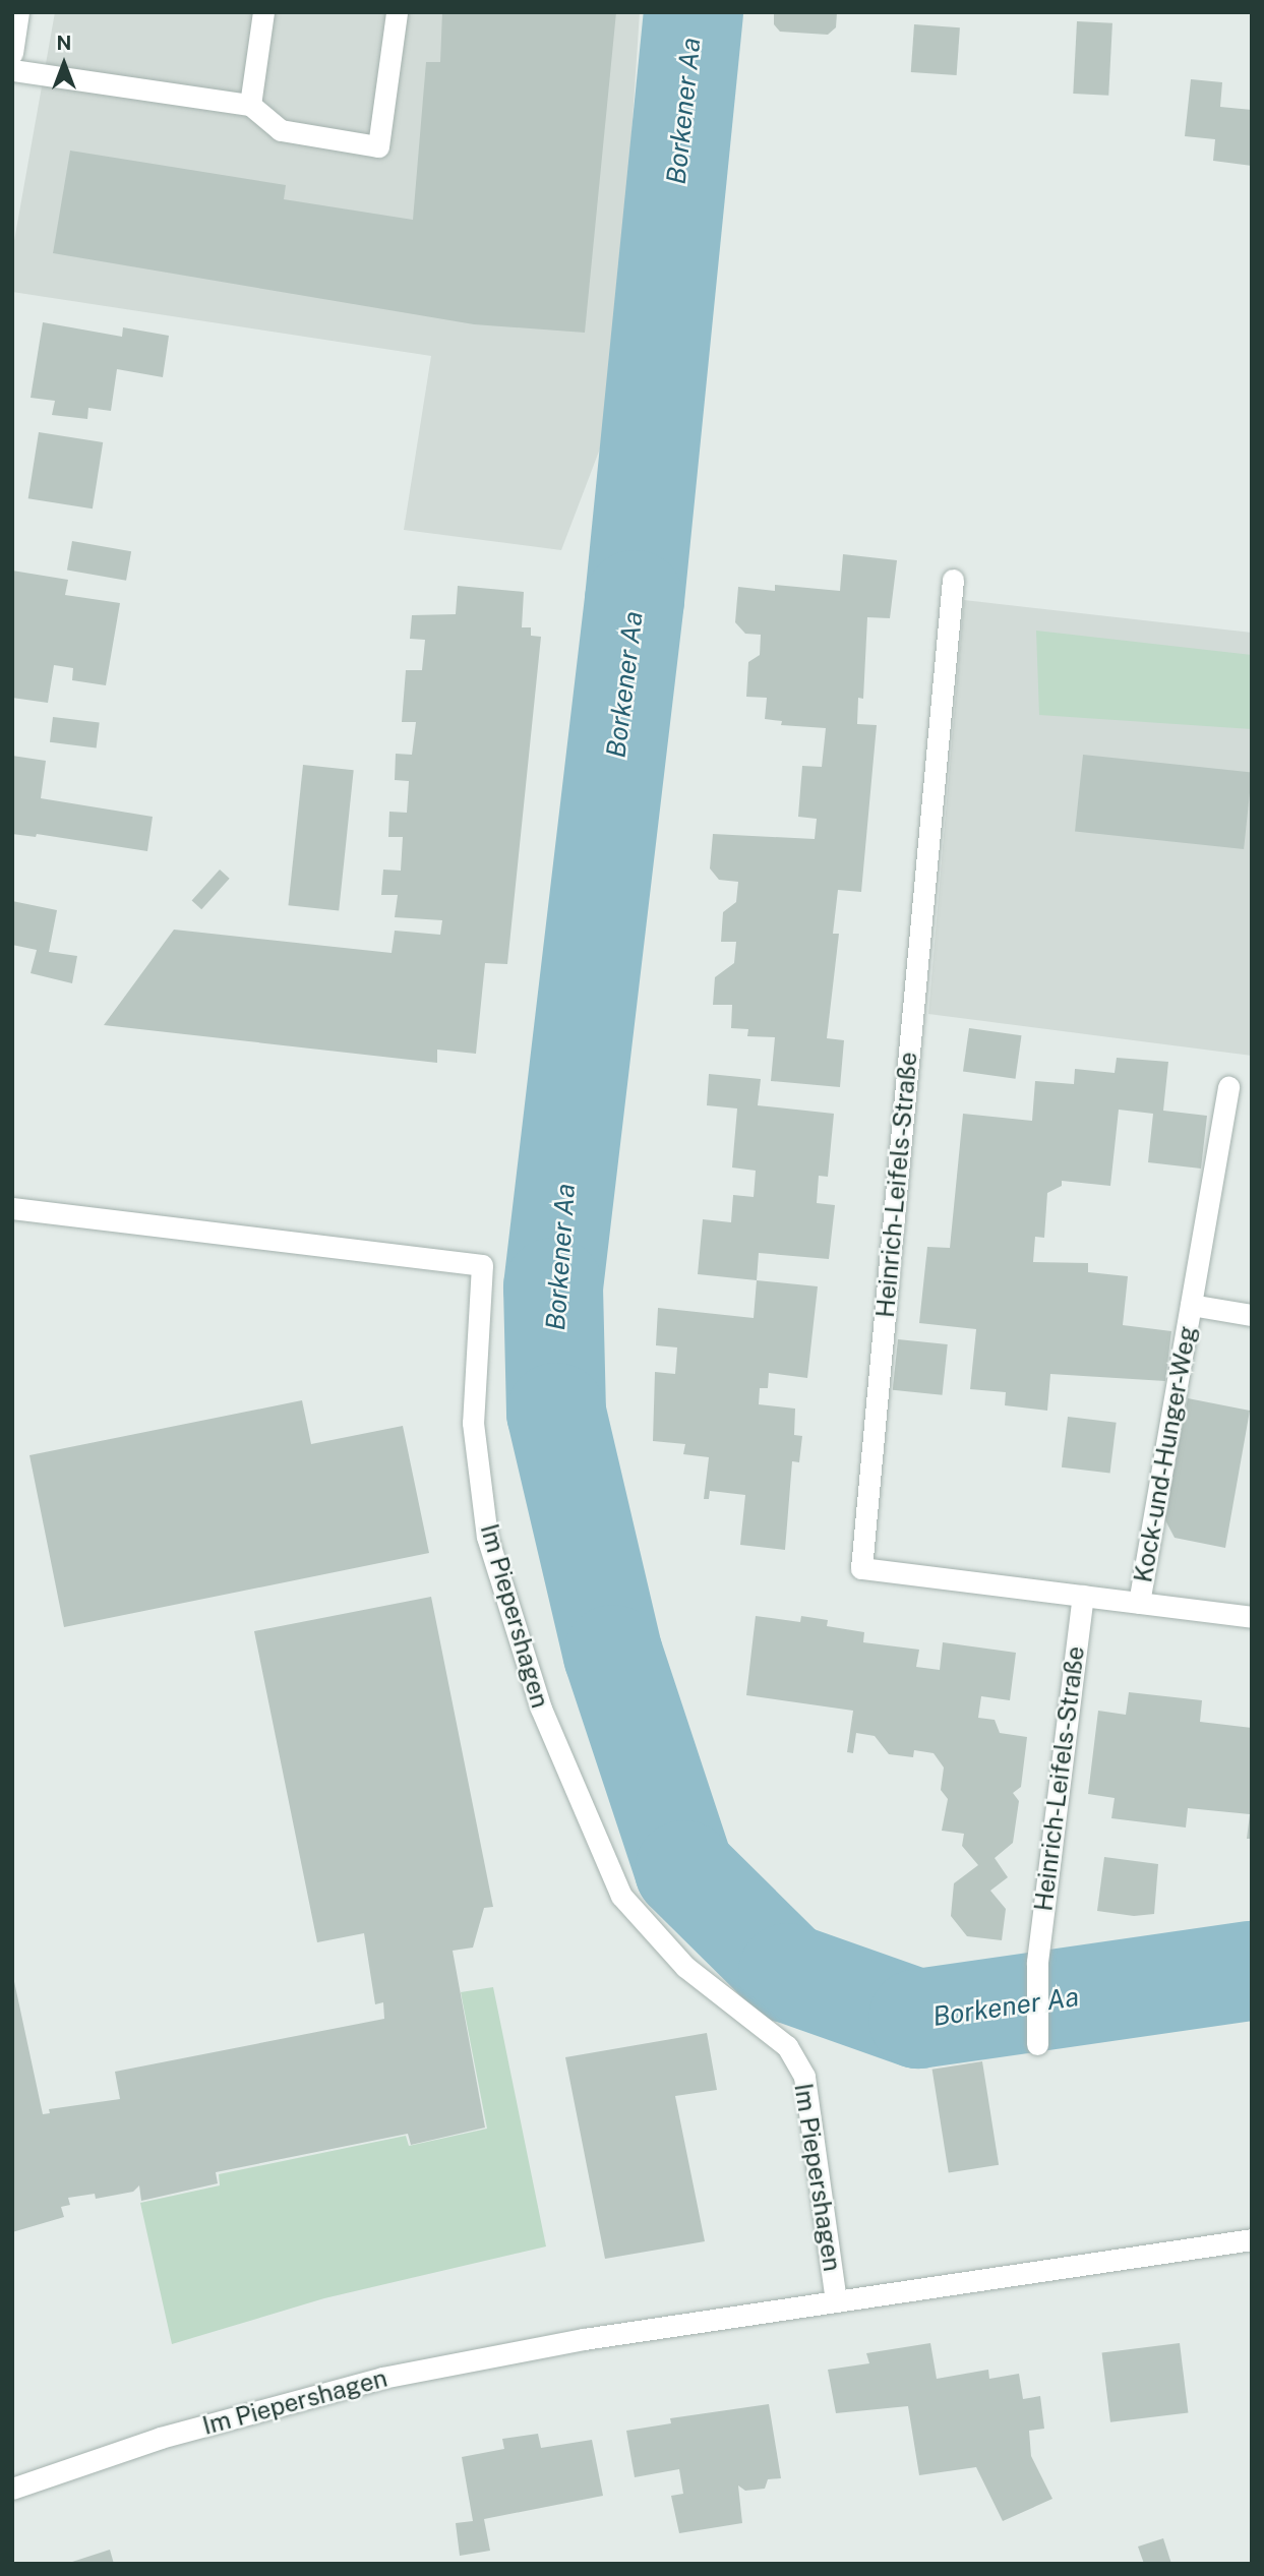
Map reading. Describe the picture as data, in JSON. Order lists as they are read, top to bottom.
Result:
{
  "streets": {
    "street": ["Heinrich-Leifels-Straße", "Kock-und-Hunger-Weg", "Im Piepershagen"]
  },
  "crossings": [
    ["Heinrich-Leifels-Straße", "Kock-und-Hunger-Weg"]
  ],
  "water": ["Borkener Aa"],
  "north": "top"
}
